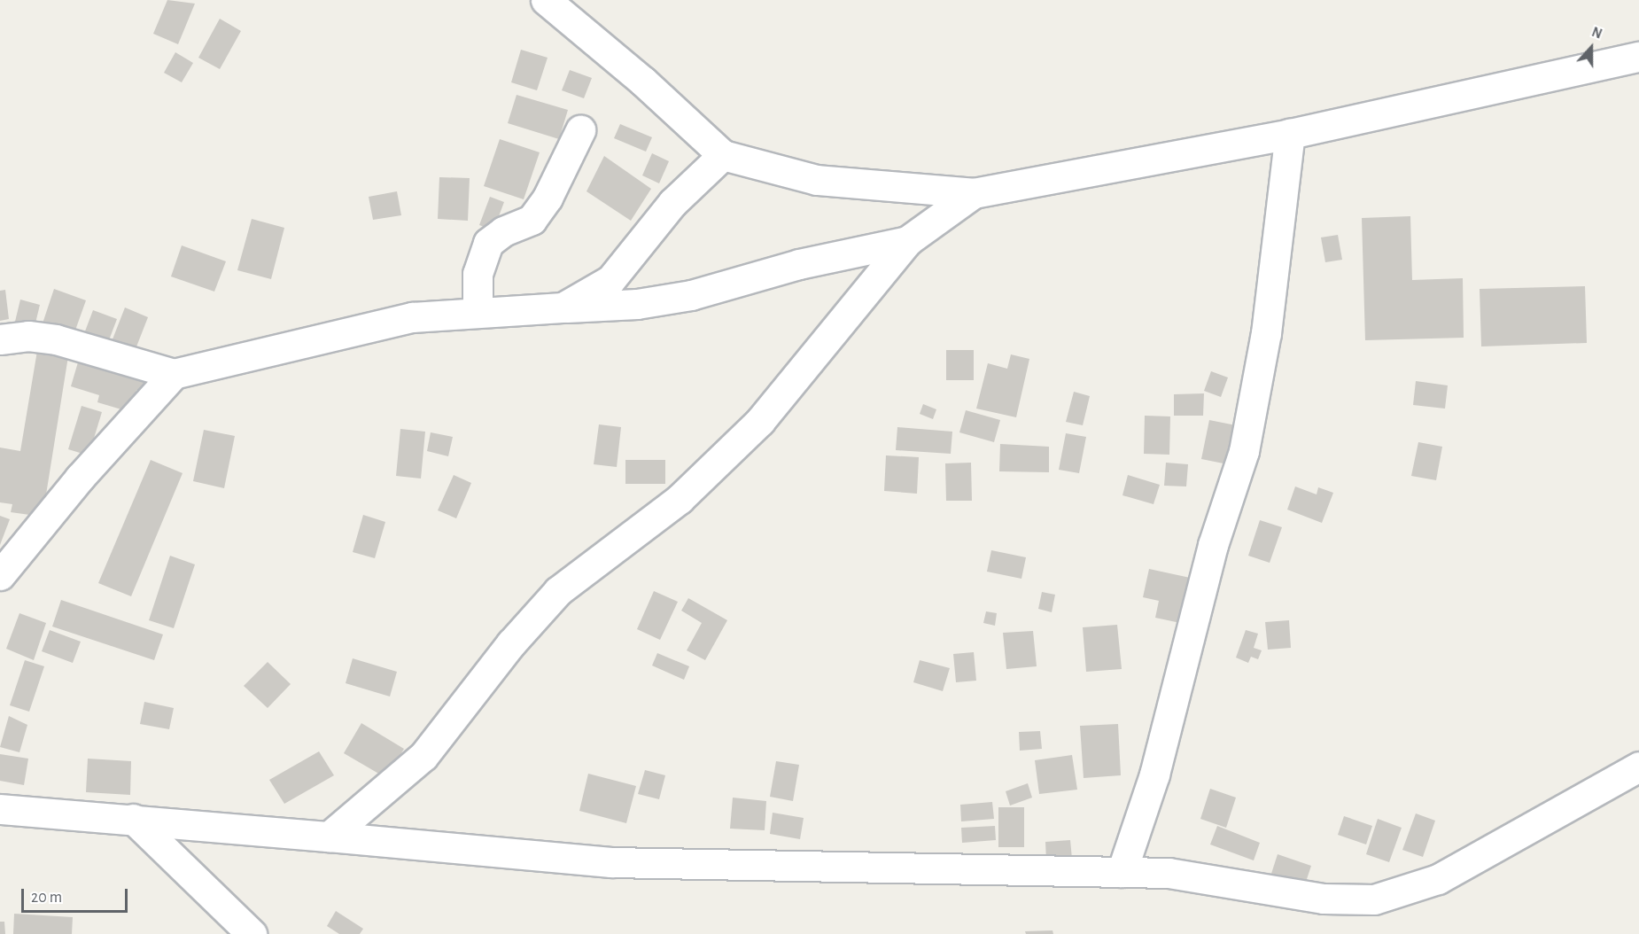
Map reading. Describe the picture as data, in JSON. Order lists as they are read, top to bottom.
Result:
{
  "scale_bar": "20 m",
  "north": "top"
}
